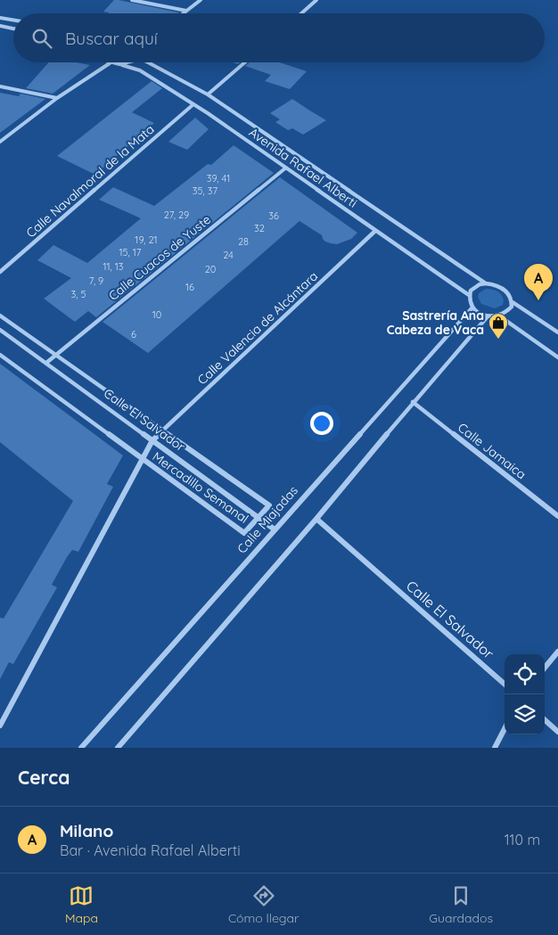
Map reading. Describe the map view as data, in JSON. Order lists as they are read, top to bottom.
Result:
{
  "streets": {
    "street": [
      "Avenida Rafael Alberti",
      "Calle Navalmoral de la Mata",
      "Calle Cuacos de Yuste",
      "Calle Valencia de Alcántara",
      "Calle El Salvador",
      "Calle Jamaica",
      "Mercadillo Semanal",
      "Calle Miajadas"
    ]
  },
  "crossings": [
    ["Avenida Rafael Alberti", "Calle Navalmoral de la Mata"],
    ["Avenida Rafael Alberti", "Calle Cuacos de Yuste"],
    ["Avenida Rafael Alberti", "Calle Valencia de Alcántara"],
    ["Avenida Rafael Alberti", "Calle Miajadas"],
    ["Calle Cuacos de Yuste", "Calle El Salvador"],
    ["Calle Valencia de Alcántara", "Calle El Salvador"],
    ["Calle El Salvador", "Calle Miajadas"]
  ],
  "places": {
    "shop": ["Sastrería Ana Cabeza de Vaca"]
  },
  "house_numbers": [
    "39, 41",
    "35, 37",
    "27, 29",
    "36",
    "32",
    "19, 21",
    "28",
    "15, 17",
    "24",
    "11, 13",
    "20",
    "7, 9",
    "16",
    "3, 5",
    "10",
    "6"
  ],
  "page": {
    "search": "Buscar aquí",
    "pins": "A",
    "heading": "Cerca",
    "list": [
      {
        "mark": "A",
        "name": "Milano",
        "note": "Bar · Avenida Rafael Alberti",
        "value": "110 m"
      }
    ],
    "nav": ["Mapa", "Cómo llegar", "Guardados"]
  }
}
